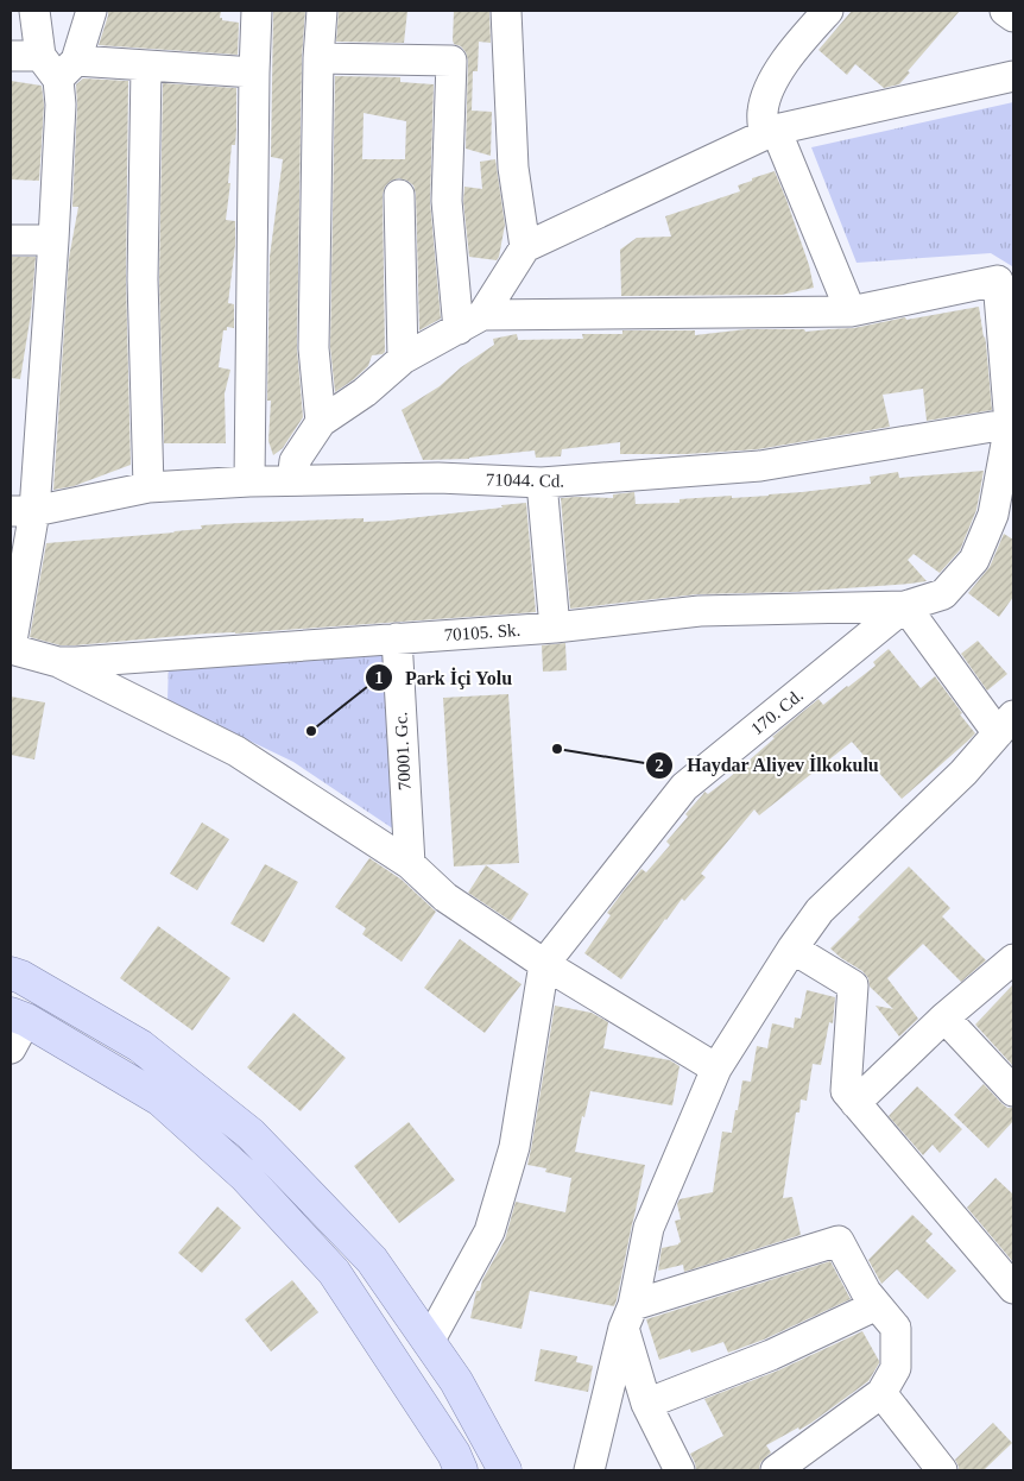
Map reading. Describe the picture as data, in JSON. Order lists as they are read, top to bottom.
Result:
{
  "streets": {
    "street": [
      "71044. Cd.",
      "70105. Sk.",
      "170. Cd.",
      "70001. Gc."
    ]
  },
  "crossings": [
    ["70105. Sk.", "170. Cd."],
    ["70105. Sk.", "70001. Gc."]
  ],
  "places": ["Park İçi Yolu", "Haydar Aliyev İlkokulu"]
}
